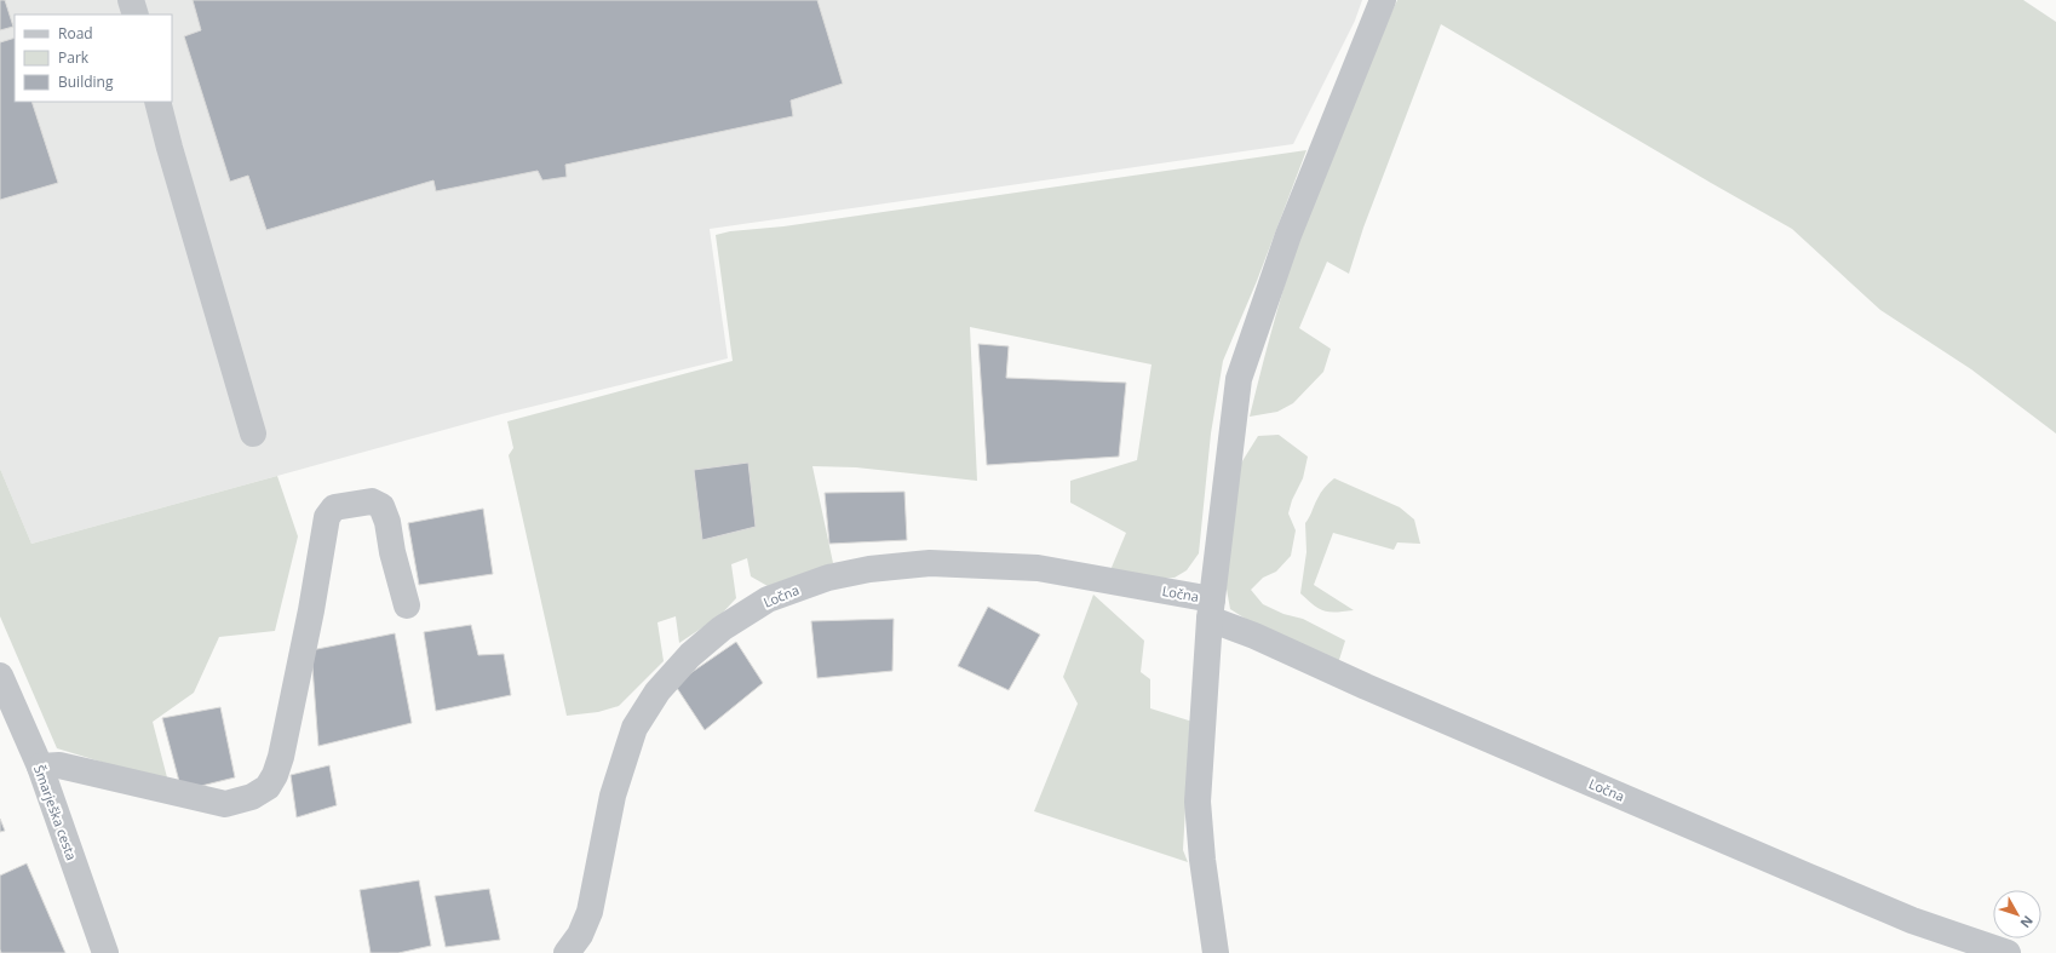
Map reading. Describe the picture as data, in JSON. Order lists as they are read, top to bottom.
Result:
{
  "streets": {
    "street": ["Ločna", "Šmarješka cesta"]
  },
  "legend": ["Road", "Park", "Building"],
  "north": "bottom right"
}
